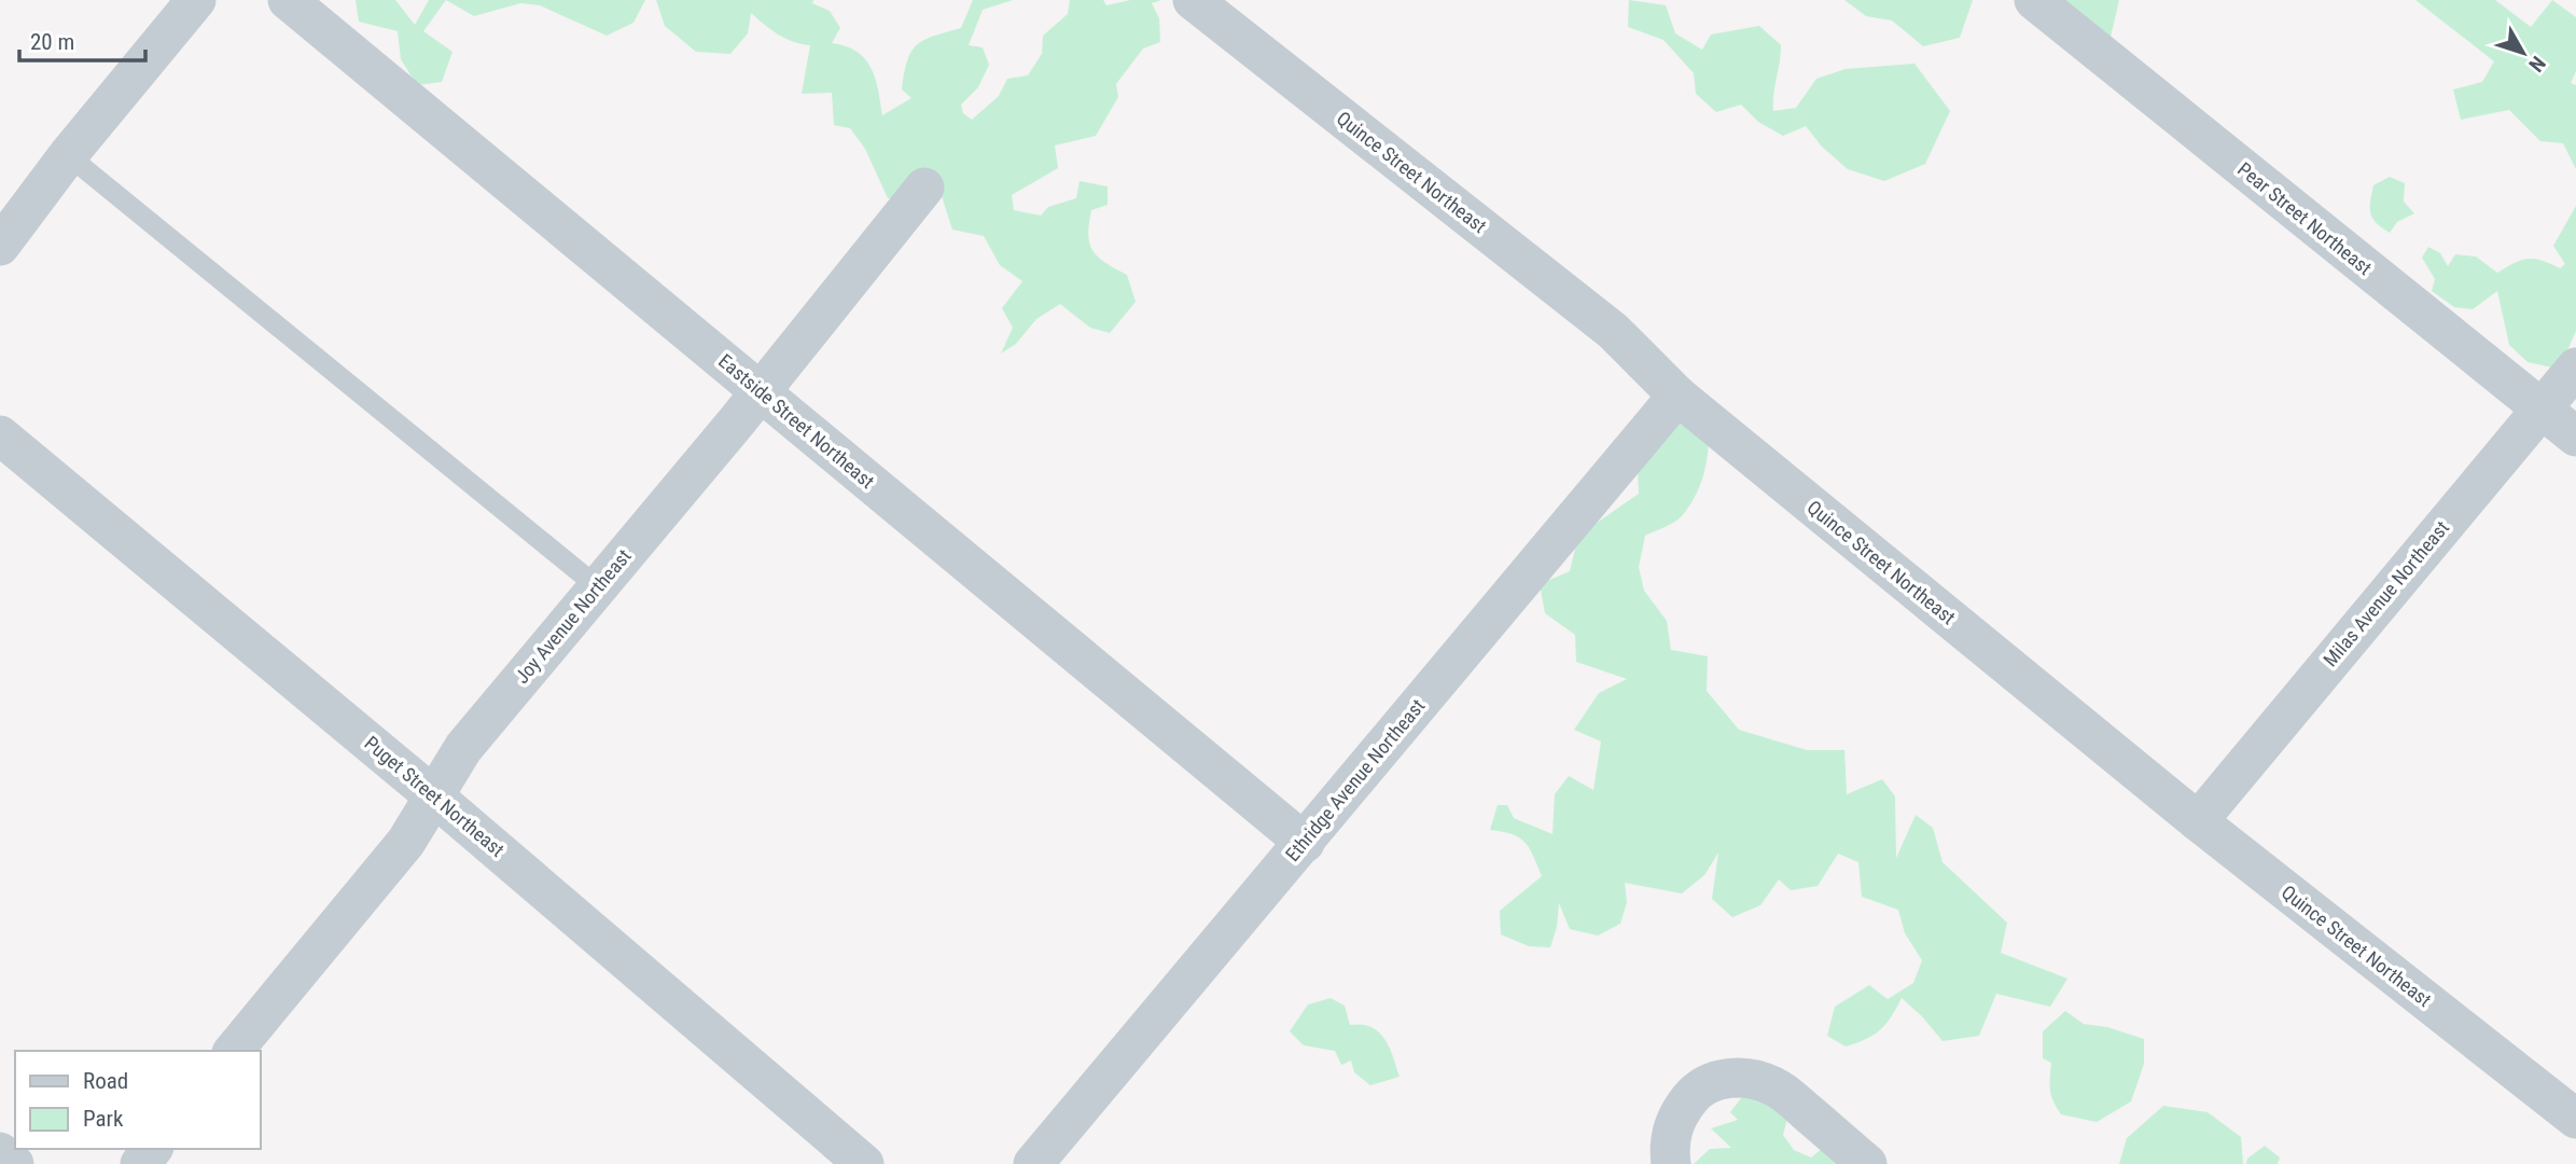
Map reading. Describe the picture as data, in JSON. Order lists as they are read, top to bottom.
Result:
{
  "streets": {
    "street": [
      "Quince Street Northeast",
      "Pear Street Northeast",
      "Eastside Street Northeast",
      "Milas Avenue Northeast",
      "Joy Avenue Northeast",
      "Ethridge Avenue Northeast",
      "Puget Street Northeast"
    ]
  },
  "crossings": [
    ["Quince Street Northeast", "Milas Avenue Northeast"],
    ["Quince Street Northeast", "Ethridge Avenue Northeast"],
    ["Pear Street Northeast", "Milas Avenue Northeast"],
    ["Eastside Street Northeast", "Joy Avenue Northeast"],
    ["Eastside Street Northeast", "Ethridge Avenue Northeast"],
    ["Joy Avenue Northeast", "Puget Street Northeast"]
  ],
  "legend": ["Road", "Park"],
  "scale_bar": "20 m",
  "north": "bottom right"
}
